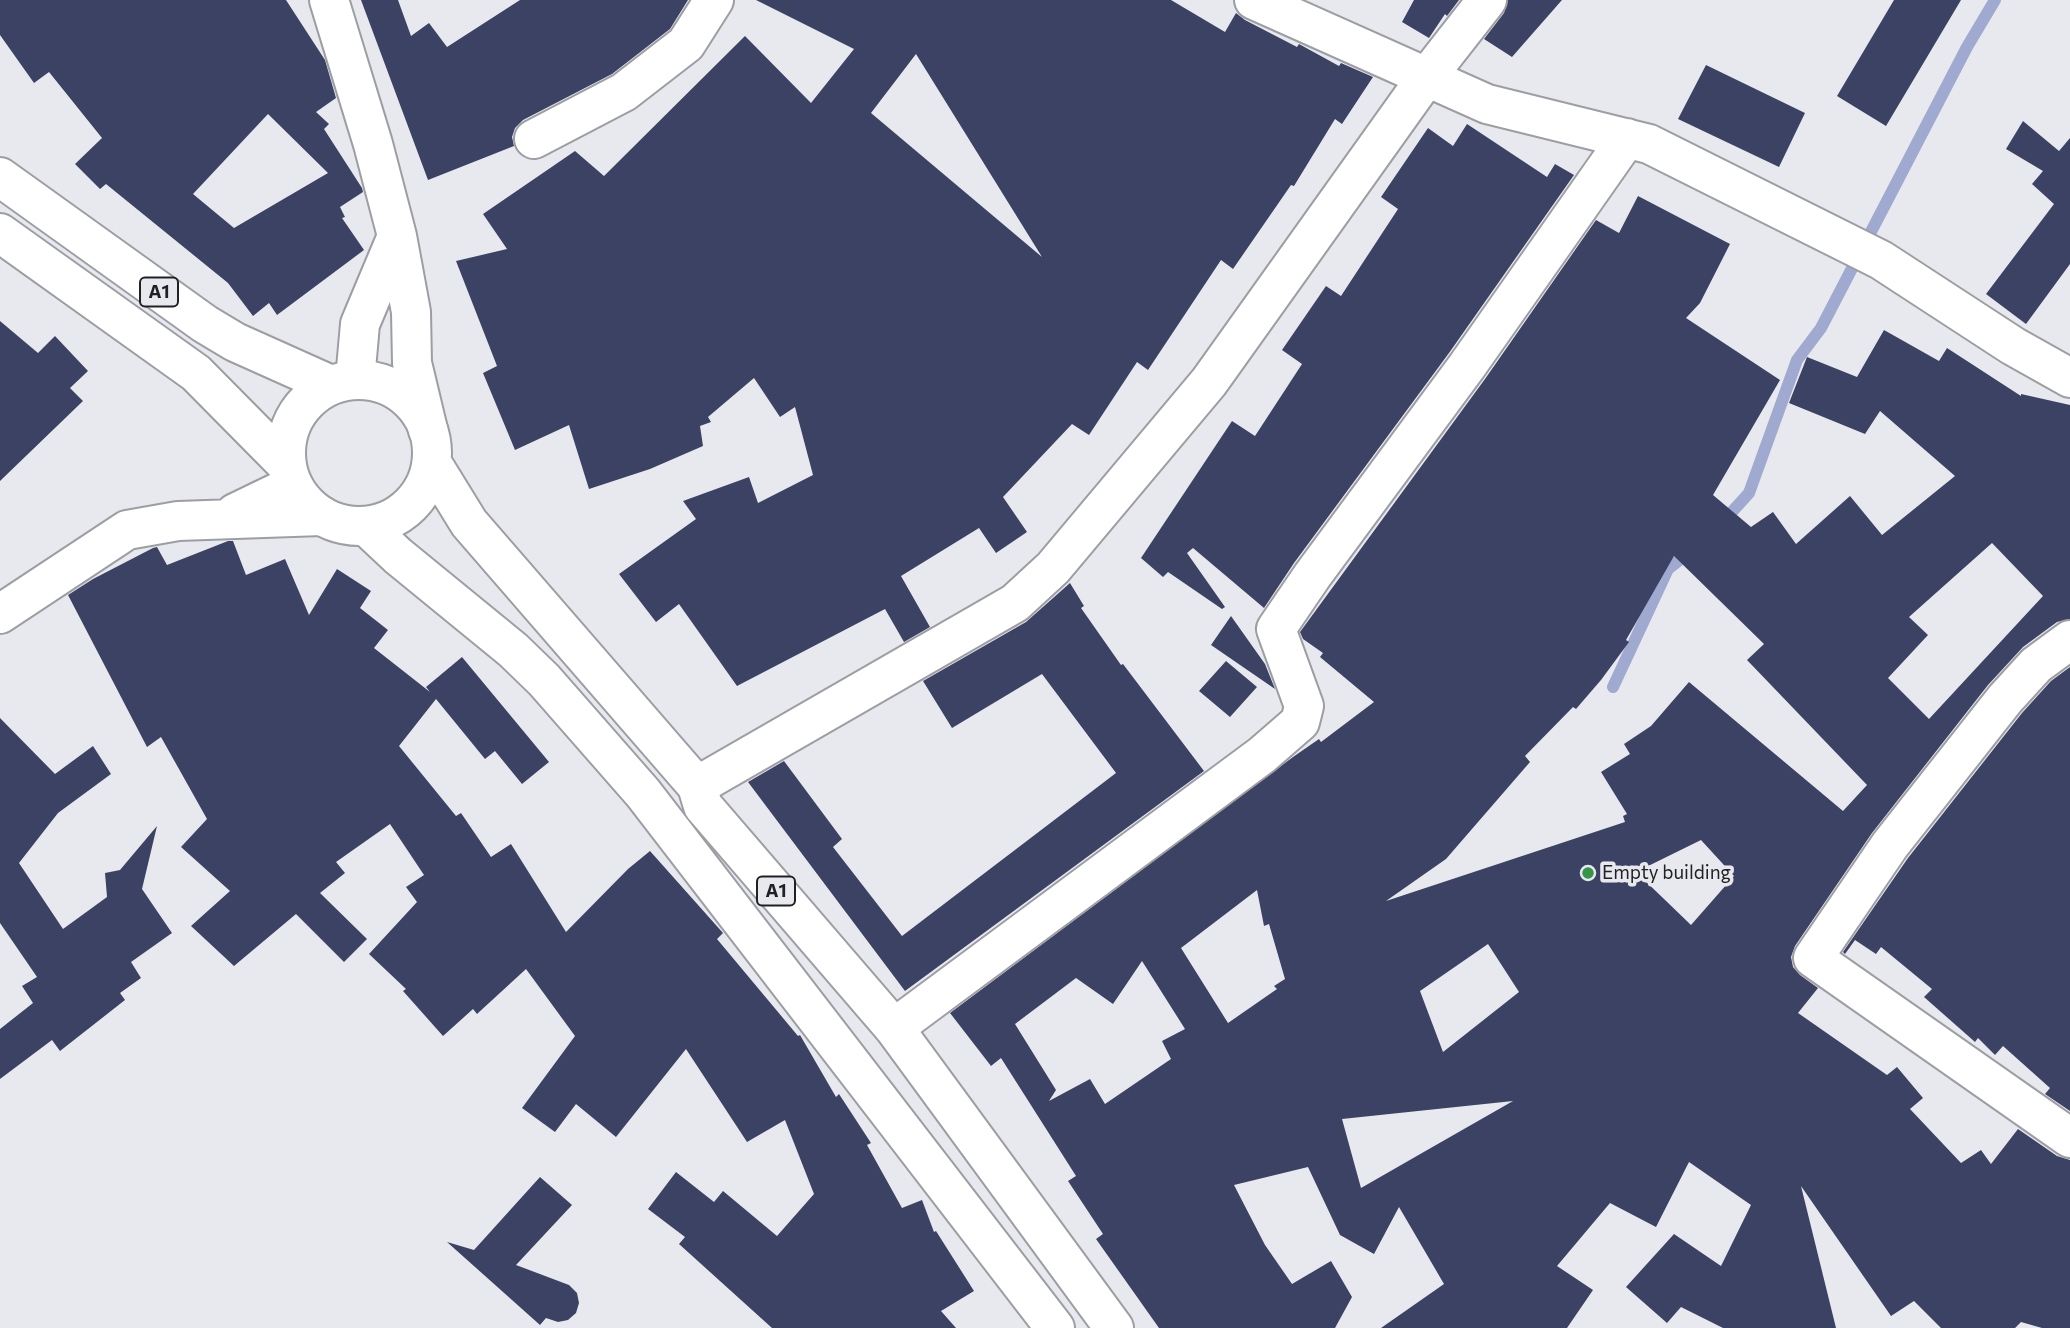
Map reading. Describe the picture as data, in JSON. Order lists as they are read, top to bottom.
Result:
{
  "streets": {
    "main road": ["A1"]
  },
  "places": ["Empty building"]
}
